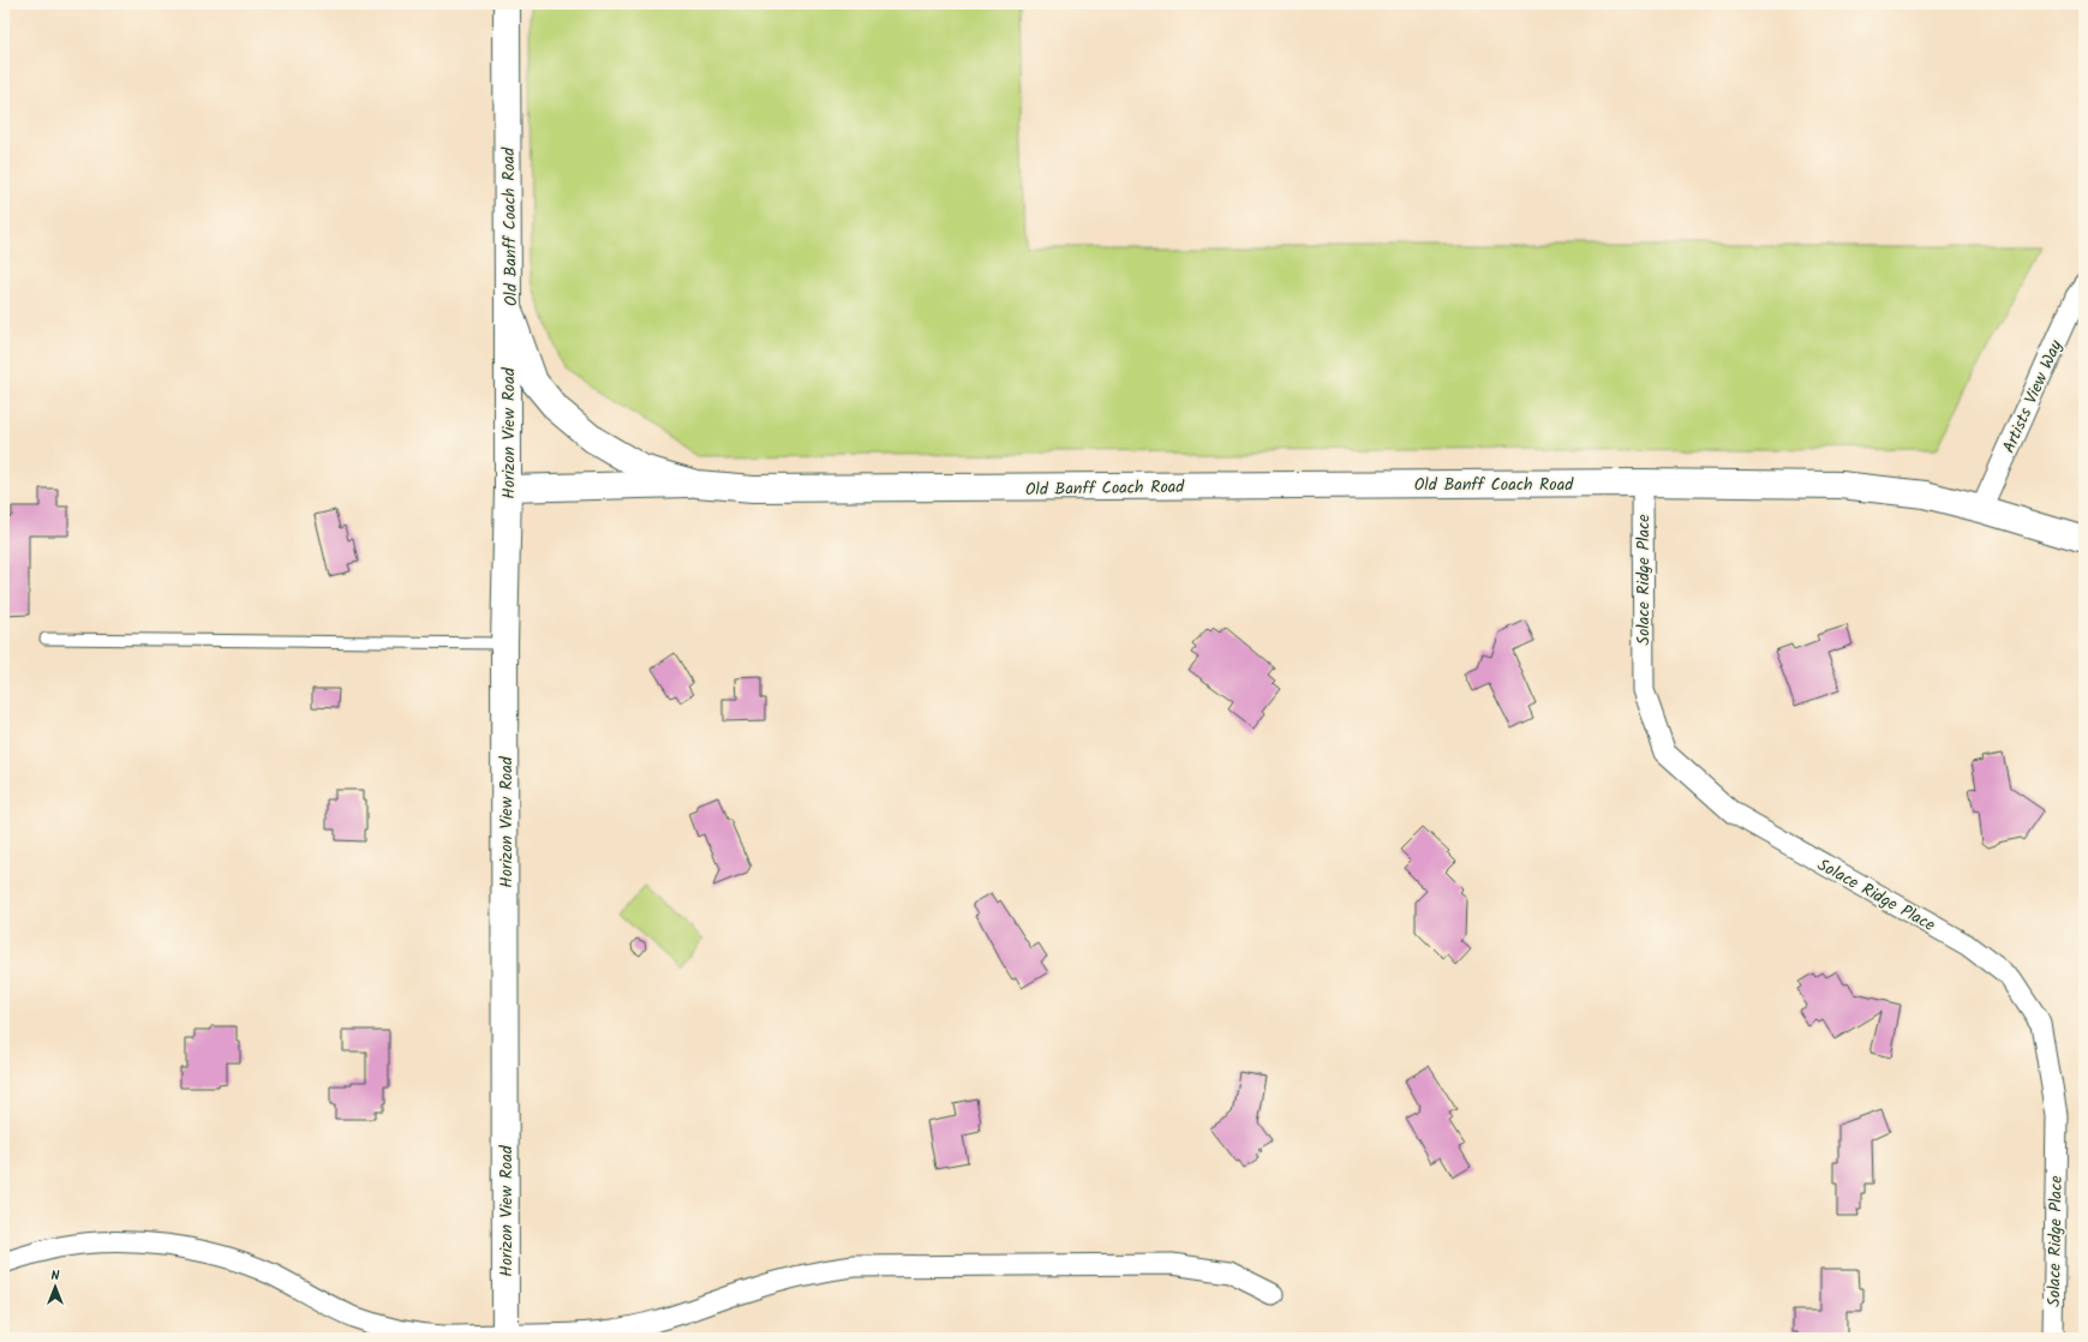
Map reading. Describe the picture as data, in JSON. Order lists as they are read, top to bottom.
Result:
{
  "streets": {
    "main road": ["Old Banff Coach Road", "Horizon View Road"],
    "street": ["Artists View Way", "Solace Ridge Place"]
  },
  "crossings": [
    ["Old Banff Coach Road", "Artists View Way"],
    ["Old Banff Coach Road", "Horizon View Road"],
    ["Old Banff Coach Road", "Solace Ridge Place"]
  ],
  "north": "top"
}
